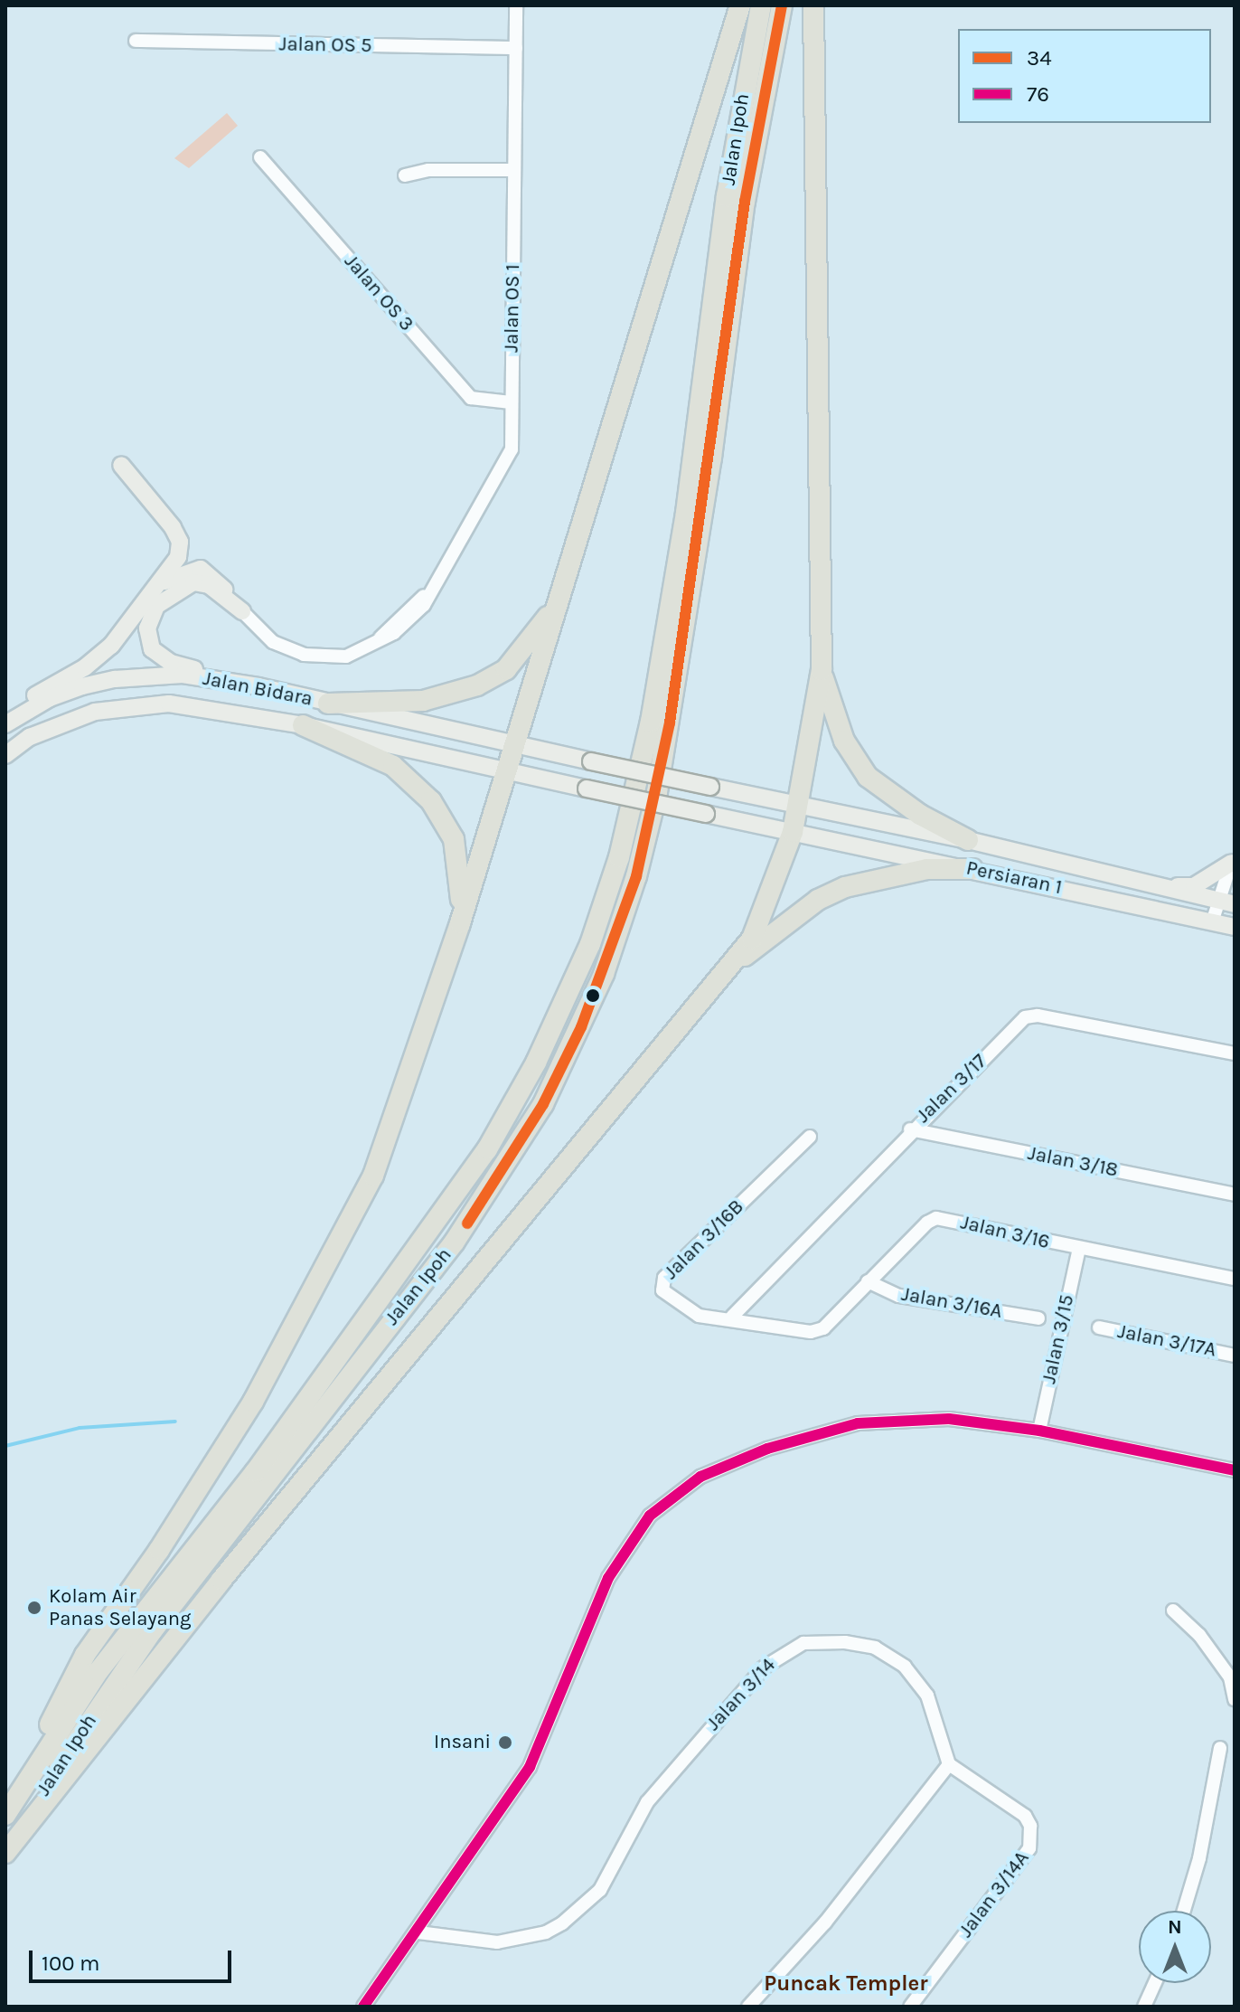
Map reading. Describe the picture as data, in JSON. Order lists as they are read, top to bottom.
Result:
{
  "streets": {
    "highway": ["Jalan Ipoh"],
    "main road": ["Jalan Bidara", "Persiaran 1"],
    "street": [
      "Jalan OS 5",
      "Jalan OS 3",
      "Jalan OS 1",
      "Jalan 3/17",
      "Jalan 3/18",
      "Jalan 3/16",
      "Jalan 3/16B",
      "Jalan 3/16A",
      "Jalan 3/15",
      "Jalan 3/17A",
      "Jalan 3/14",
      "Jalan 3/14A"
    ]
  },
  "crossings": [
    ["Jalan OS 5", "Jalan OS 1"],
    ["Jalan OS 3", "Jalan OS 1"],
    ["Jalan Bidara", "Persiaran 1"],
    ["Jalan 3/17", "Jalan 3/18"],
    ["Jalan 3/17", "Jalan 3/16"],
    ["Jalan 3/17", "Jalan 3/16B"],
    ["Jalan 3/16", "Jalan 3/16B"],
    ["Jalan 3/16", "Jalan 3/16A"],
    ["Jalan 3/16", "Jalan 3/15"],
    ["Jalan 3/14", "Jalan 3/14A"]
  ],
  "districts": ["Puncak Templer"],
  "places": ["Kolam Air Panas Selayang", "Insani"],
  "lines": ["transit line 34", "transit line 76"],
  "legend": ["34", "76"],
  "scale_bar": "100 m",
  "north": "top"
}
